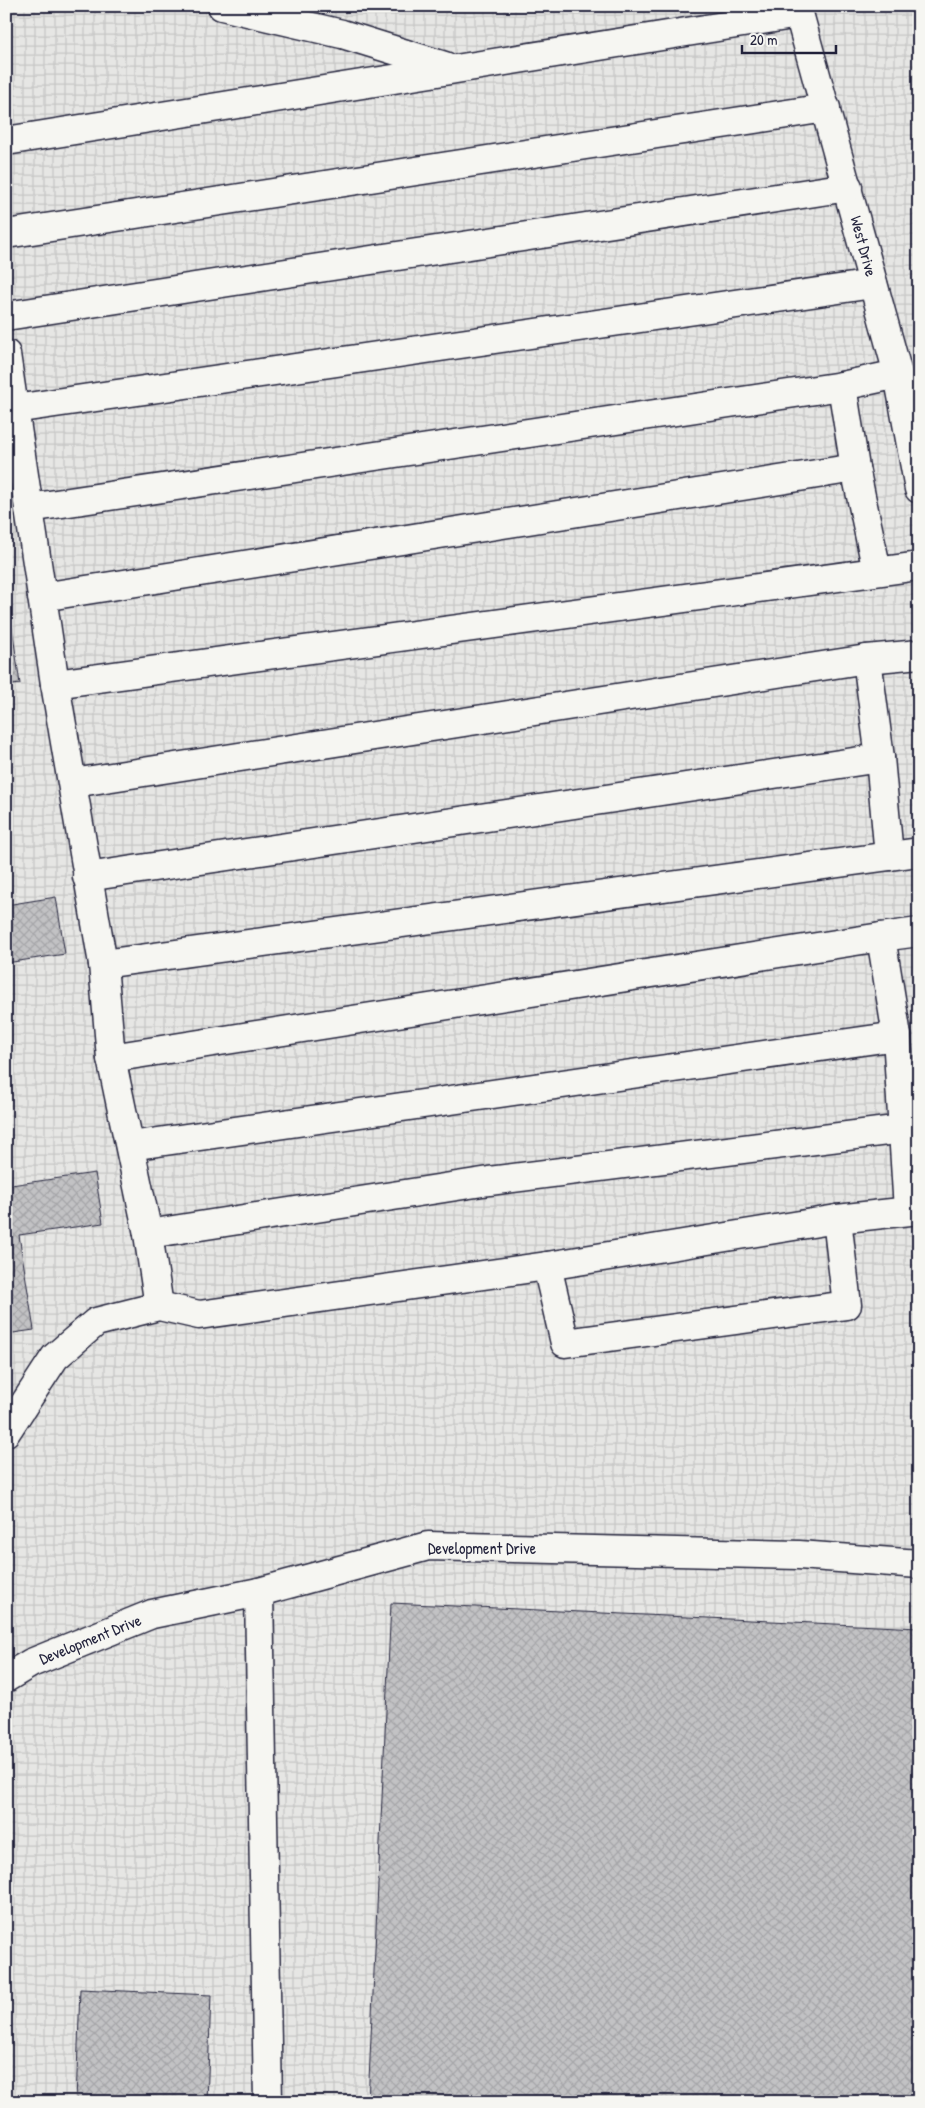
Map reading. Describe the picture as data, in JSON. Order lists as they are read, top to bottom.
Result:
{
  "streets": {
    "street": ["West Drive", "Development Drive"]
  },
  "scale_bar": "20 m"
}
